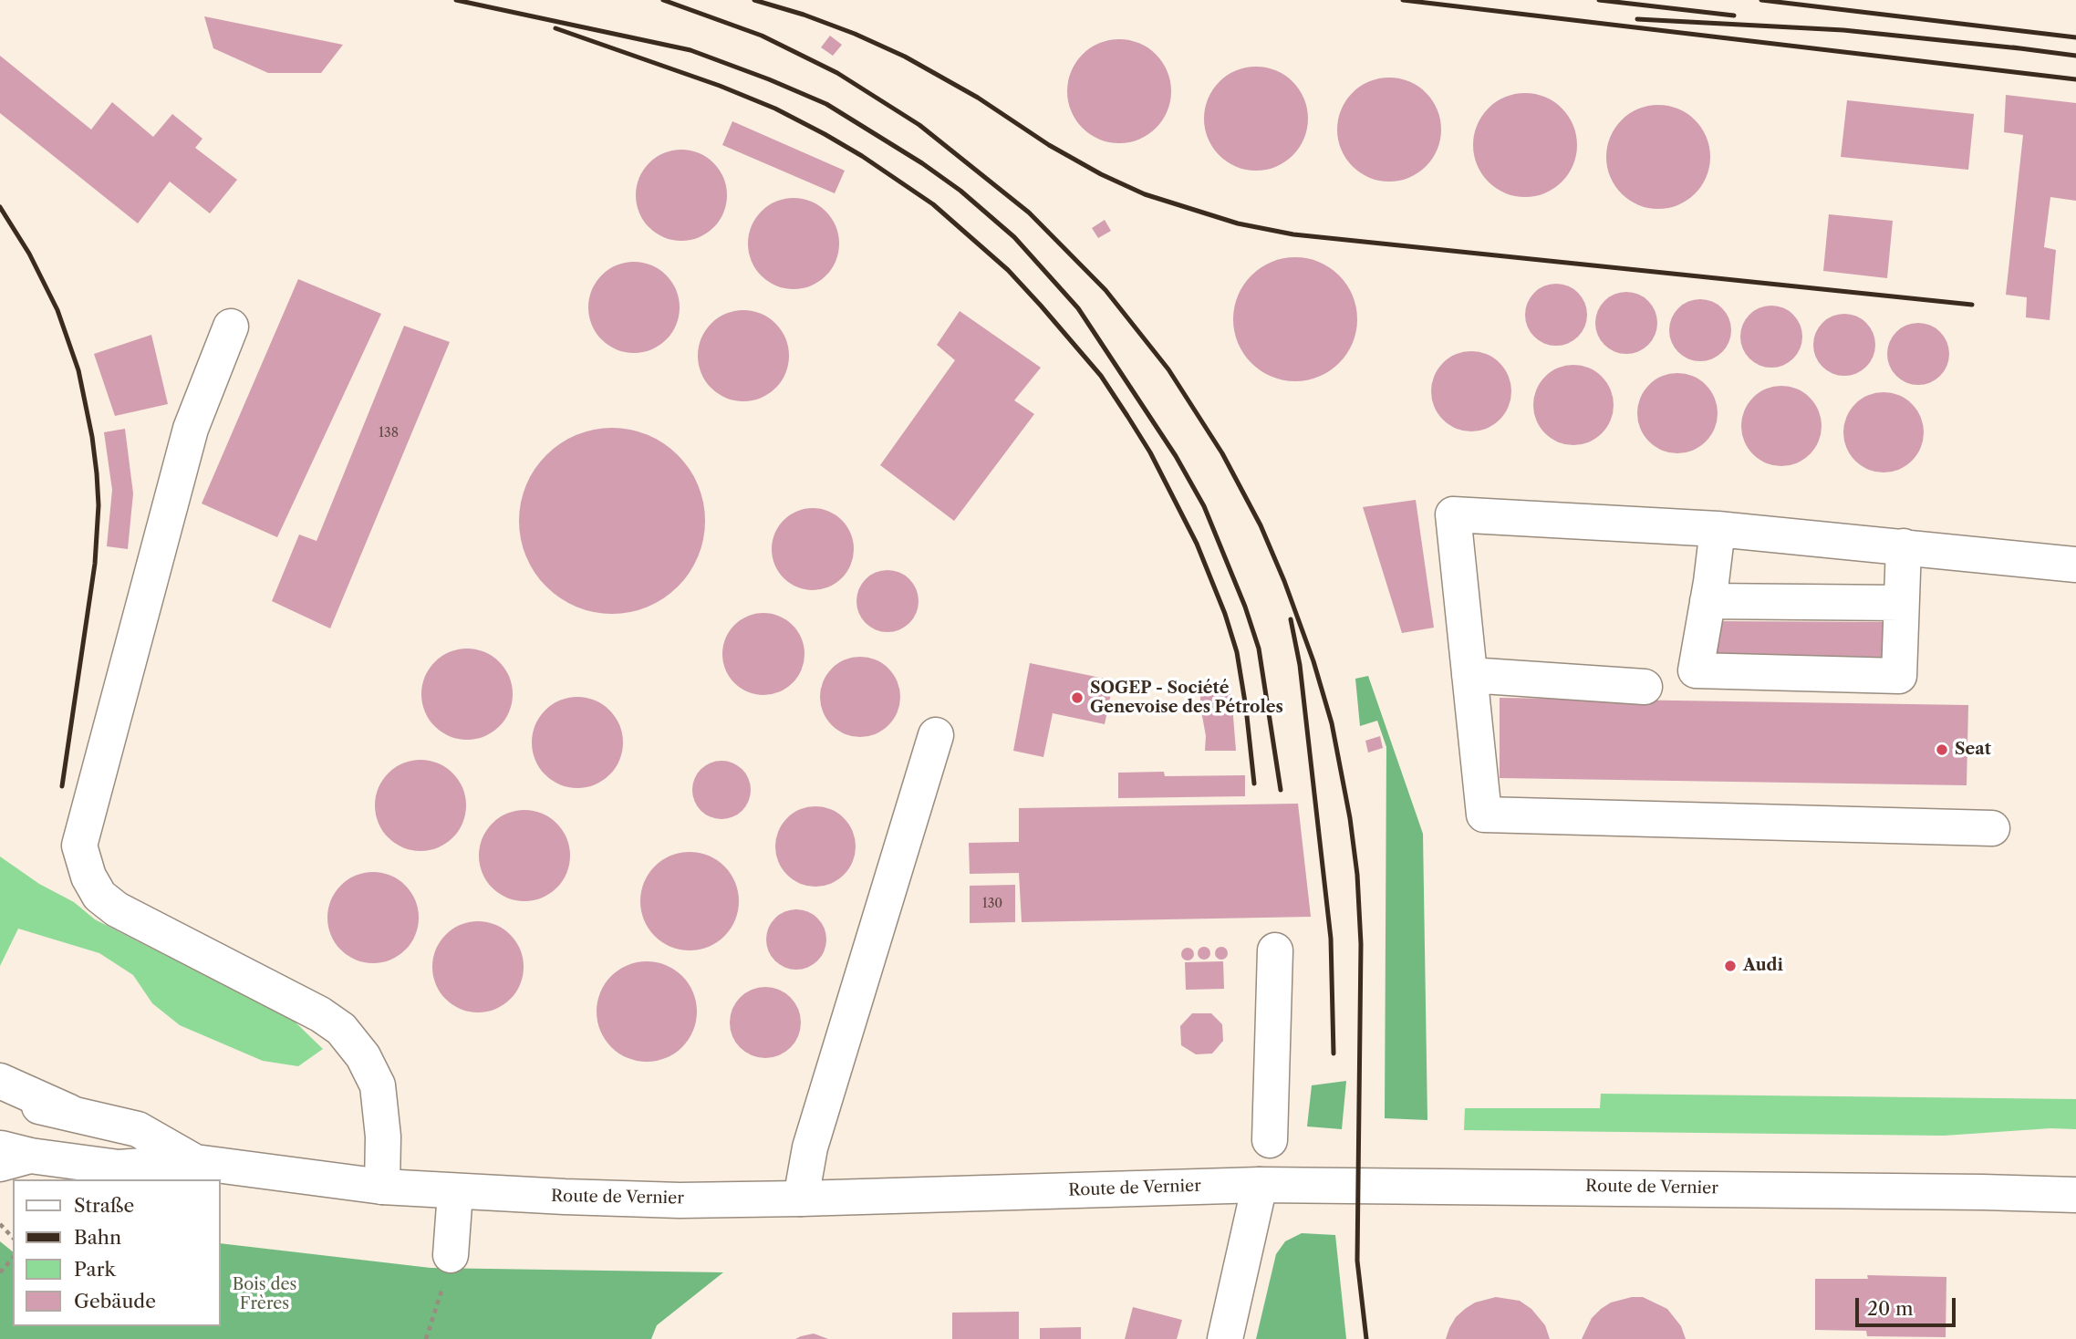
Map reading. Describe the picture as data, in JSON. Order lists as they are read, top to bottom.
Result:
{
  "streets": {
    "main road": ["Route de Vernier"]
  },
  "parks": ["Bois des Frères"],
  "places": ["SOGEP - Société Genevoise des Pétroles", "Seat", "Audi"],
  "house_numbers": ["138", "130"],
  "legend": [
    "Straße",
    "Bahn",
    "Park",
    "Gebäude"
  ],
  "scale_bar": "20 m"
}
